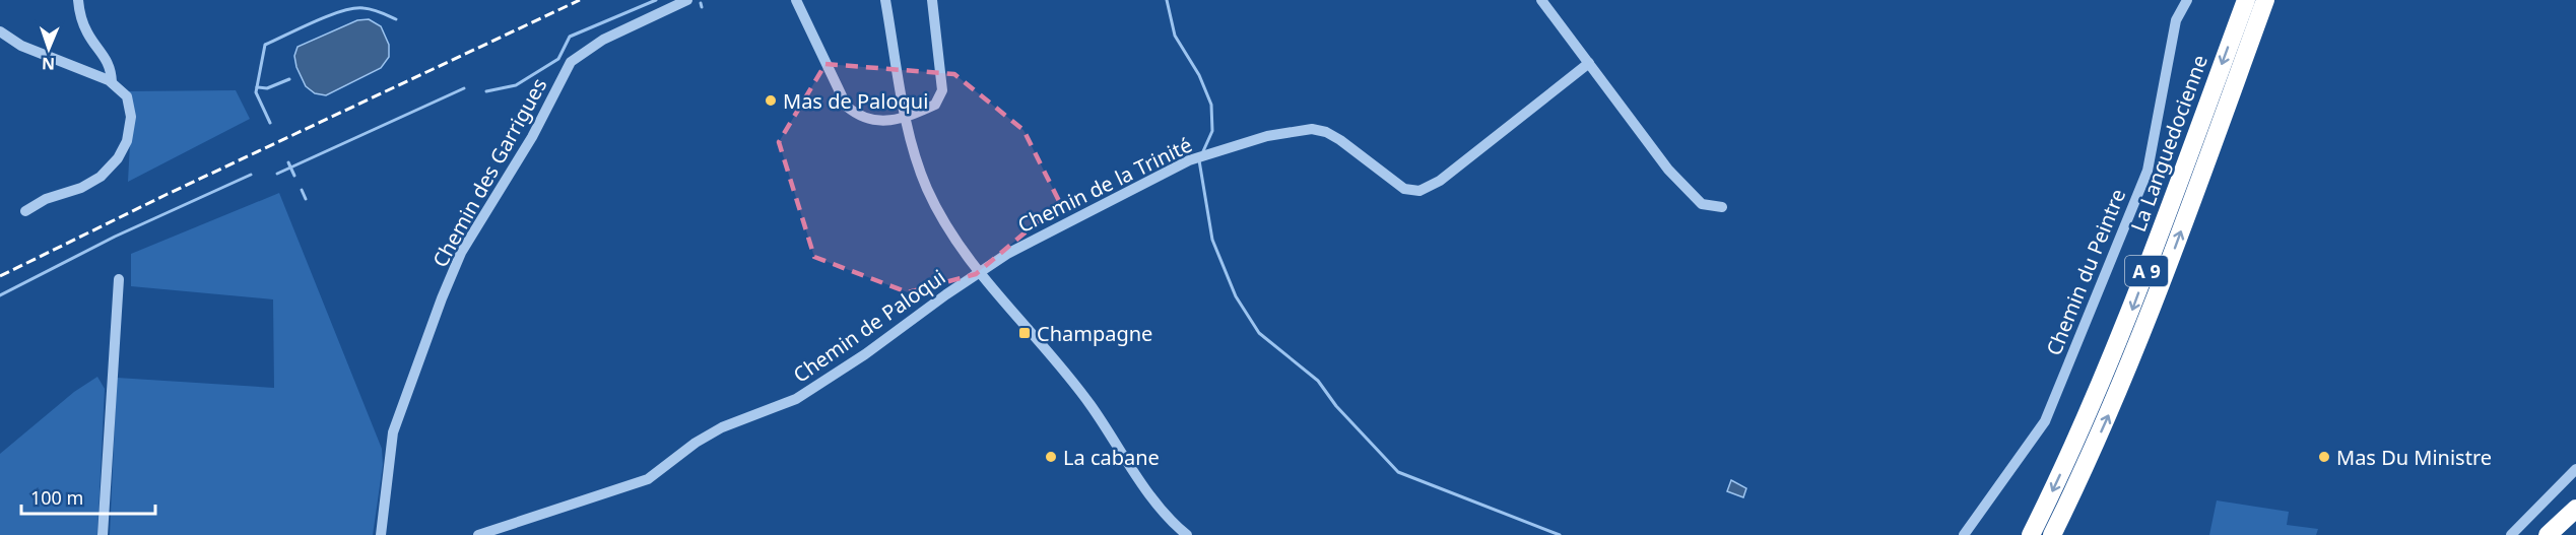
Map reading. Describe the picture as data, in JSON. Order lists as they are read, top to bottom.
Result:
{
  "streets": {
    "highway": ["La Languedocienne", "A 9"],
    "street": [
      "Chemin des Garrigues",
      "Chemin de la Trinité",
      "Chemin du Peintre",
      "Chemin de Paloqui"
    ]
  },
  "crossings": [
    ["Chemin de la Trinité", "Chemin de Paloqui"]
  ],
  "places": {
    "other": ["Mas de Paloqui", "La cabane", "Mas Du Ministre"],
    "transit": ["Champagne"]
  },
  "scale_bar": "100 m",
  "north": "bottom"
}
